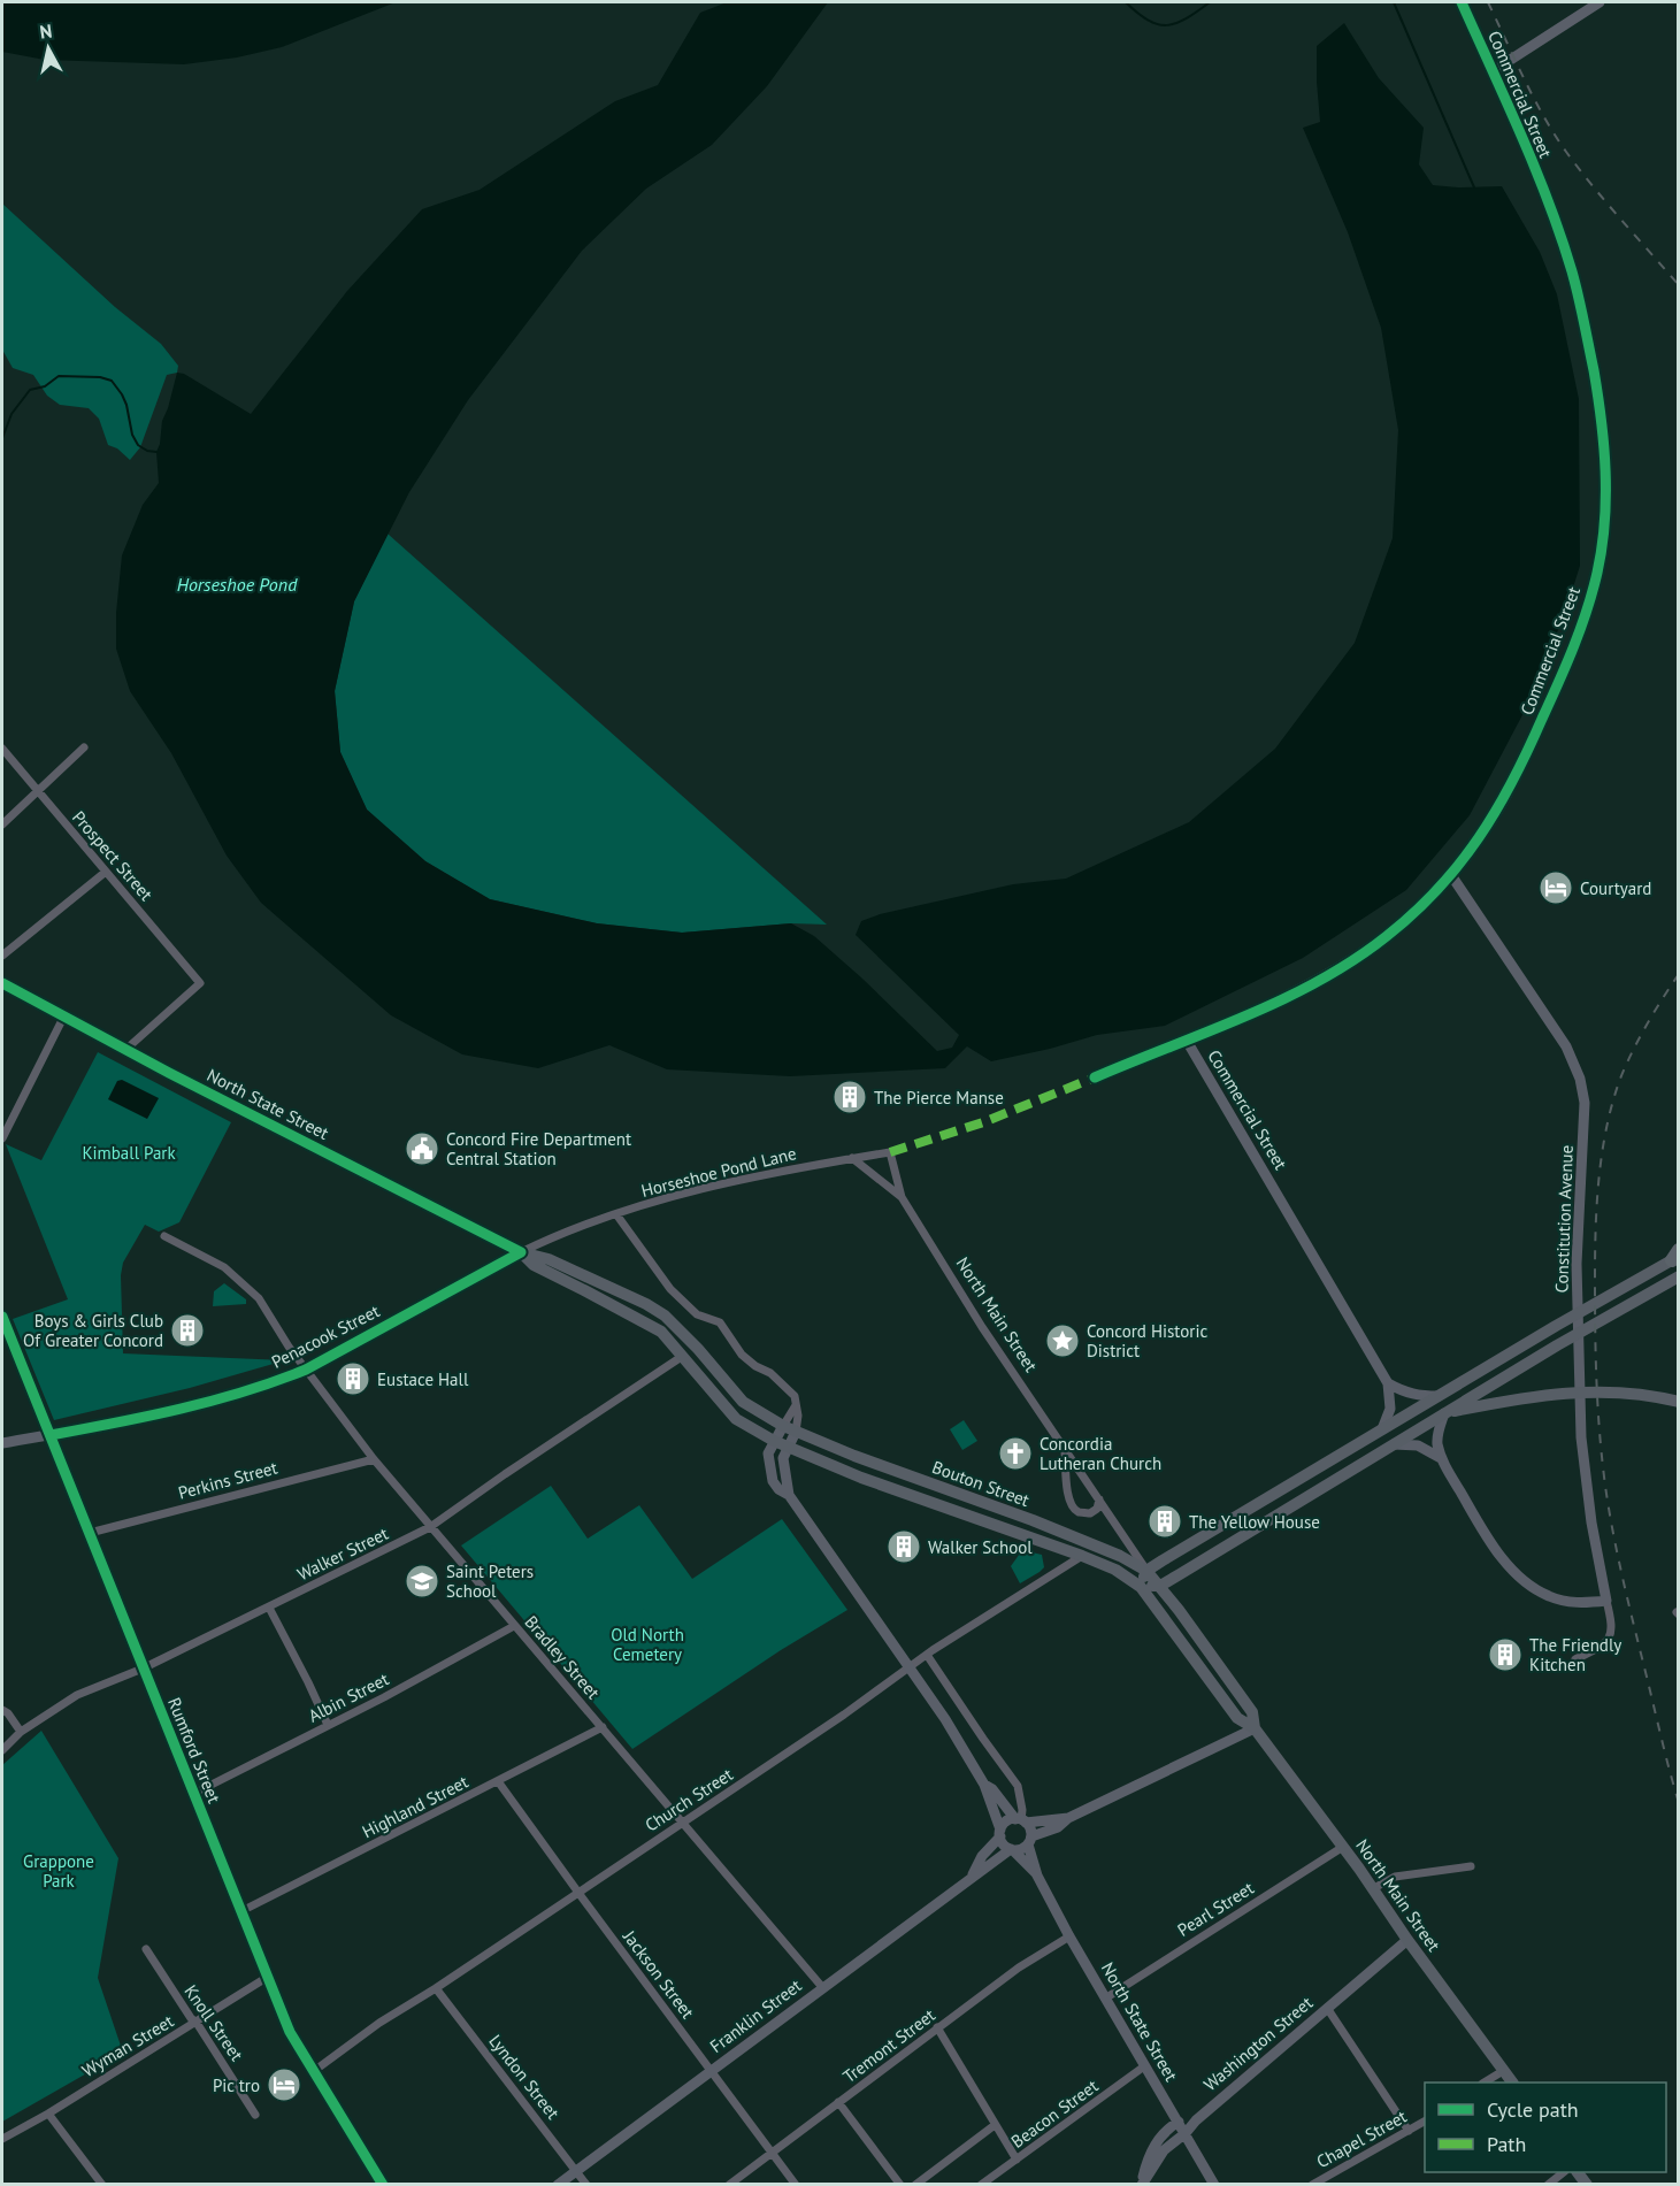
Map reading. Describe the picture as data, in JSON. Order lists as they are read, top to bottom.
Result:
{
  "streets": {
    "main road": ["North State Street", "North Main Street", "Bouton Street"],
    "street": [
      "Commercial Street",
      "Prospect Street",
      "Horseshoe Pond Lane",
      "Constitution Avenue",
      "Penacook Street",
      "Perkins Street",
      "Walker Street",
      "Bradley Street",
      "Albin Street",
      "Rumford Street",
      "Church Street",
      "Highland Street",
      "Pearl Street",
      "Jackson Street",
      "Franklin Street",
      "Knoll Street",
      "Washington Street",
      "Wyman Street",
      "Tremont Street",
      "Lyndon Street",
      "Beacon Street",
      "Chapel Street"
    ]
  },
  "crossings": [
    ["Commercial Street", "Constitution Avenue"],
    ["Prospect Street", "North State Street"],
    ["North State Street", "Horseshoe Pond Lane"],
    ["North State Street", "Penacook Street"],
    ["North State Street", "Bouton Street"],
    ["North State Street", "Walker Street"],
    ["North State Street", "Pearl Street"],
    ["North State Street", "Franklin Street"],
    ["North State Street", "Washington Street"],
    ["North State Street", "Tremont Street"],
    ["North State Street", "Beacon Street"],
    ["Horseshoe Pond Lane", "North Main Street"],
    ["Horseshoe Pond Lane", "Penacook Street"],
    ["North Main Street", "Bouton Street"],
    ["North Main Street", "Pearl Street"],
    ["North Main Street", "Washington Street"],
    ["Penacook Street", "Bradley Street"],
    ["Penacook Street", "Rumford Street"],
    ["Perkins Street", "Bradley Street"],
    ["Perkins Street", "Rumford Street"],
    ["Bouton Street", "Church Street"],
    ["Walker Street", "Bradley Street"],
    ["Walker Street", "Rumford Street"],
    ["Bradley Street", "Albin Street"],
    ["Bradley Street", "Church Street"],
    ["Bradley Street", "Highland Street"],
    ["Bradley Street", "Franklin Street"],
    ["Albin Street", "Rumford Street"],
    ["Rumford Street", "Church Street"],
    ["Rumford Street", "Highland Street"],
    ["Rumford Street", "Wyman Street"],
    ["Church Street", "Jackson Street"],
    ["Church Street", "Lyndon Street"],
    ["Highland Street", "Jackson Street"],
    ["Jackson Street", "Franklin Street"],
    ["Jackson Street", "Tremont Street"],
    ["Franklin Street", "Lyndon Street"],
    ["Knoll Street", "Wyman Street"]
  ],
  "water": ["Horseshoe Pond"],
  "parks": ["Kimball Park", "Old North Cemetery", "Grappone Park"],
  "places": {
    "hotel": ["Courtyard", "Pic tro"],
    "building": [
      "The Pierce Manse",
      "Boys & Girls Club Of Greater Concord",
      "Eustace Hall",
      "The Yellow House",
      "Walker School",
      "The Friendly Kitchen"
    ],
    "public building": ["Concord Fire Department Central Station"],
    "place": ["Concord Historic District"],
    "church": ["Concordia Lutheran Church"],
    "school or university": ["Saint Peters School"]
  },
  "legend": ["Cycle path", "Path"],
  "north": "top"
}
